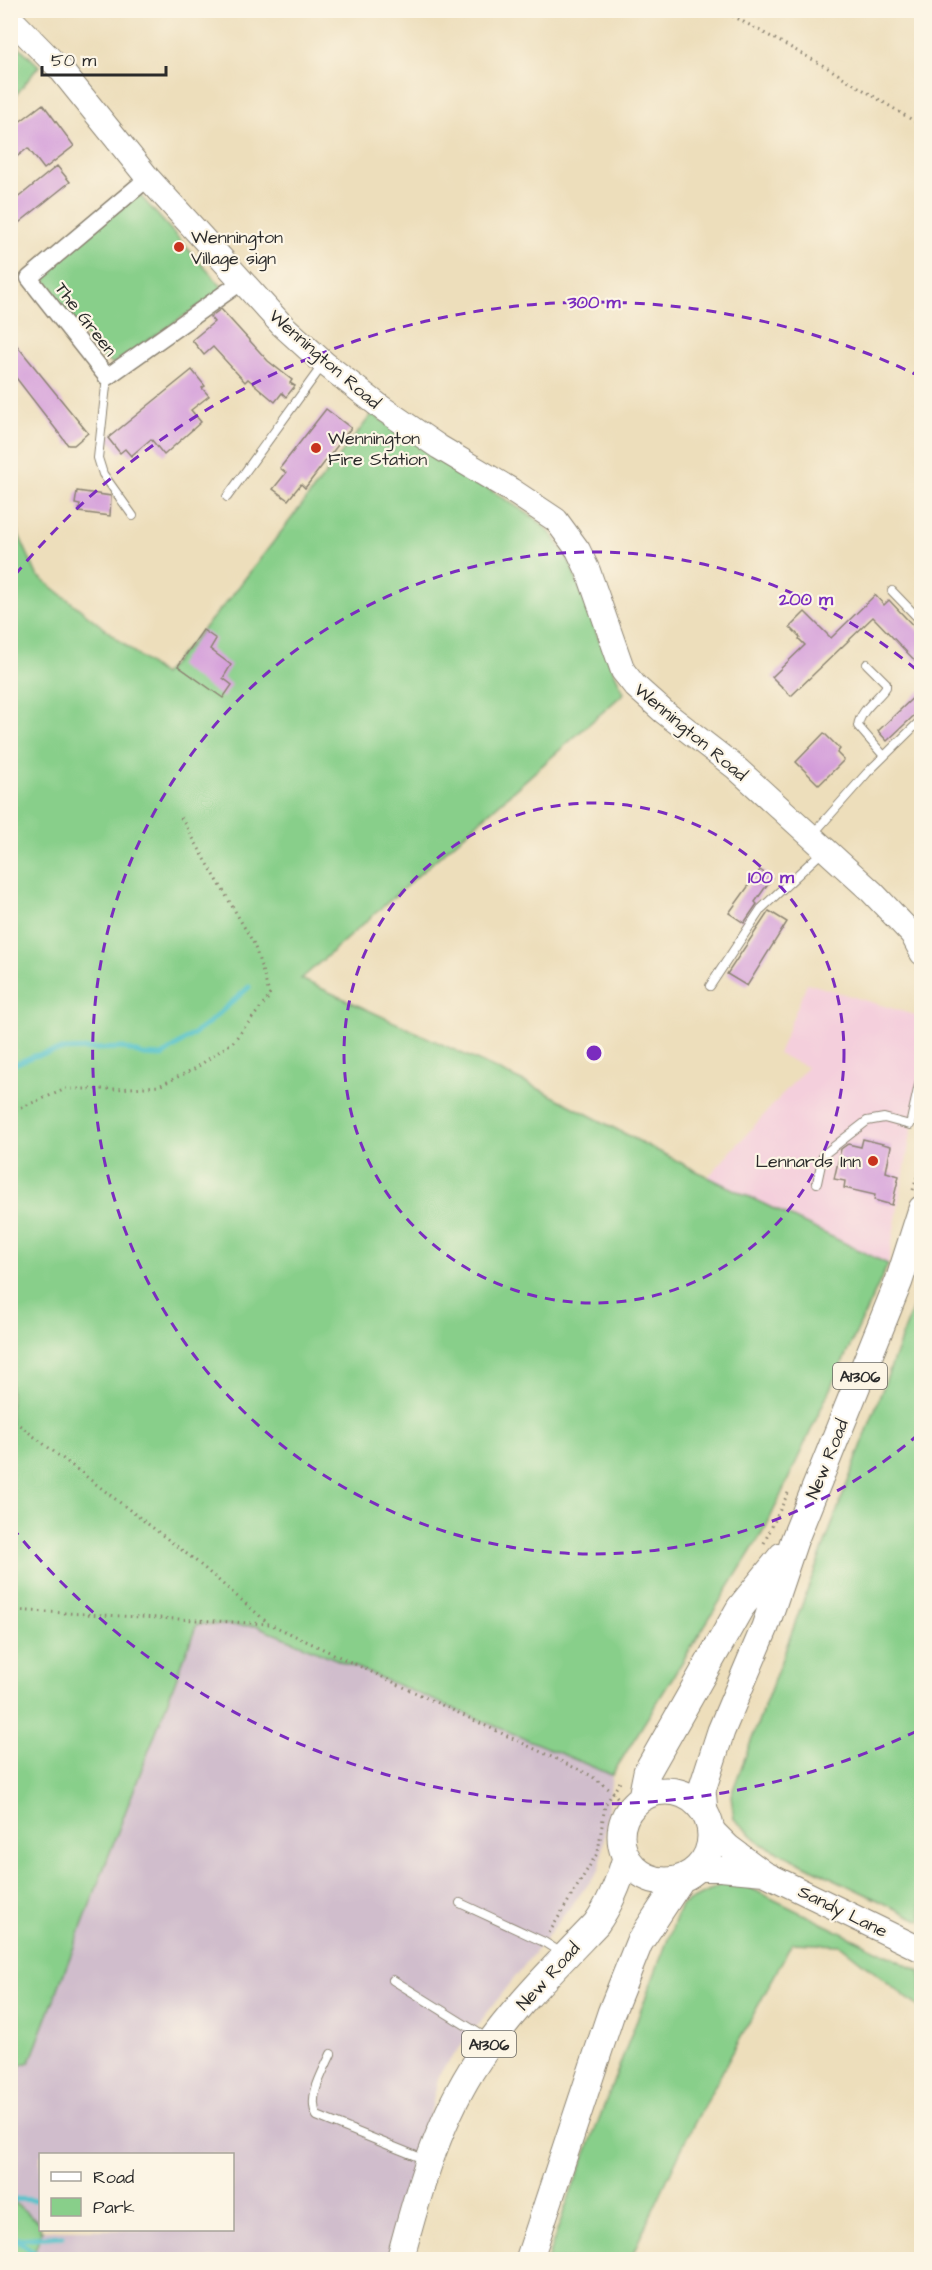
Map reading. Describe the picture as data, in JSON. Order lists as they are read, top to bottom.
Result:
{
  "streets": {
    "main road": [
      "Wennington Road",
      "A1306",
      "New Road",
      "Sandy Lane"
    ],
    "street": ["The Green"]
  },
  "crossings": [
    ["The Green", "Wennington Road"],
    ["New Road", "Sandy Lane"]
  ],
  "places": ["Wennington Village sign", "Wennington Fire Station", "Lennards Inn"],
  "legend": ["Road", "Park"],
  "scale_bar": "50 m",
  "rings": ["300 m", "200 m", "100 m"]
}
